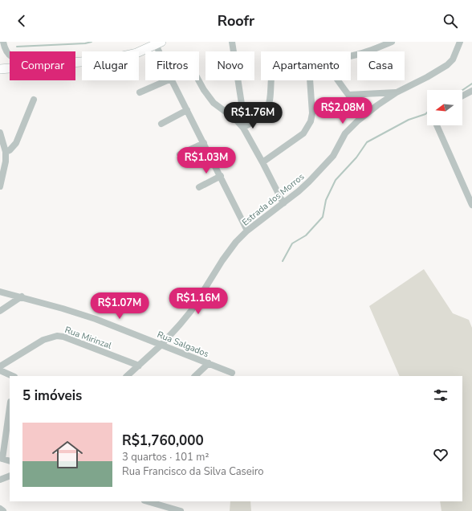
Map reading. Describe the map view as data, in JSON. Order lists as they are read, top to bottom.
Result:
{
  "streets": {
    "street": ["Estrada dos Morros", "Rua Mirinzal", "Rua Salgados"]
  },
  "crossings": [
    ["Estrada dos Morros", "Rua Mirinzal"],
    ["Estrada dos Morros", "Rua Salgados"]
  ],
  "north": "left",
  "page": {
    "header": "Roofr",
    "chip": [
      "Comprar",
      "Alugar",
      "Filtros",
      "Novo",
      "Apartamento",
      "Casa"
    ],
    "price": [
      "R$2.08M",
      "R$1.76M",
      "R$1.03M",
      "R$1.16M",
      "R$1.07M"
    ],
    "heading": "5 imóveis",
    "list": [
      {
        "name": "R$1,760,000",
        "note": "3 quartos · 101 m² · Rua Francisco da Silva Caseiro"
      }
    ]
  }
}
